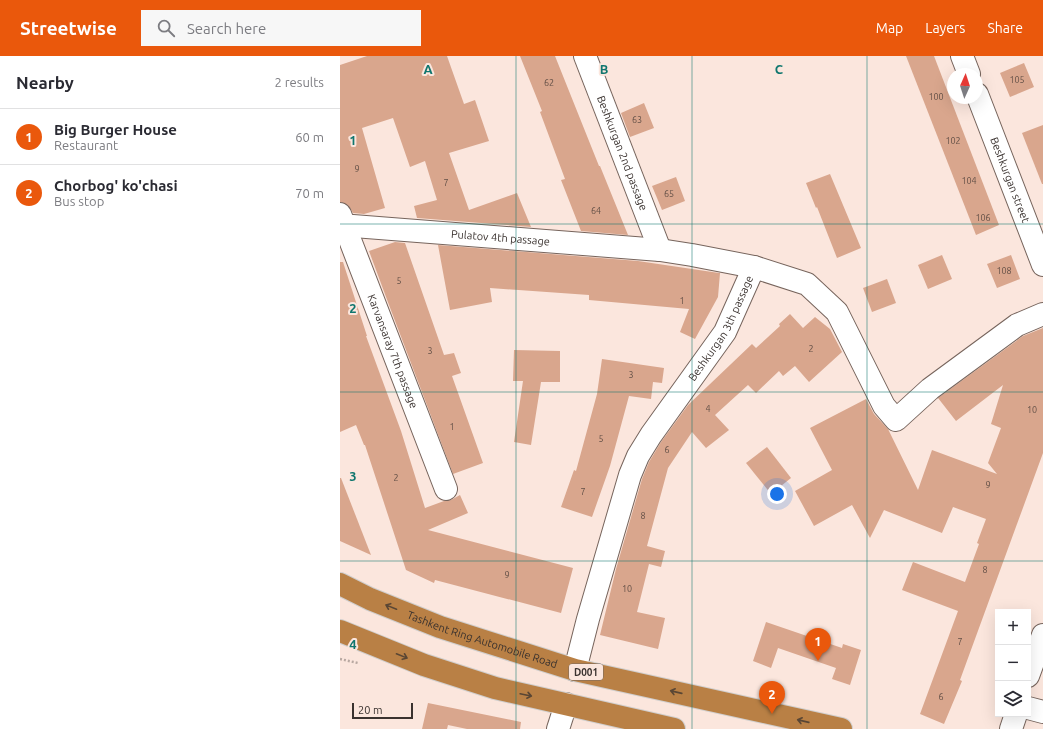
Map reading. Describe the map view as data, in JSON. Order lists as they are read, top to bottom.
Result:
{
  "streets": {
    "highway": ["Tashkent Ring Automobile Road", "D001"],
    "street": [
      "Beshkurgan 2nd passage",
      "Beshkurgan street",
      "Pulatov 4th passage",
      "Beshkurgan 3th passage",
      "Karvаnsarаy 7th passage"
    ]
  },
  "crossings": [
    ["Beshkurgan 2nd passage", "Pulatov 4th passage"],
    ["Pulatov 4th passage", "Beshkurgan 3th passage"],
    ["Pulatov 4th passage", "Karvаnsarаy 7th passage"],
    ["Beshkurgan 3th passage", "Tashkent Ring Automobile Road"]
  ],
  "house_numbers": [
    "105",
    "62",
    "100",
    "63",
    "102",
    "9",
    "104",
    "7",
    "65",
    "64",
    "106",
    "108",
    "5",
    "1",
    "2",
    "3",
    "3",
    "4",
    "10",
    "1",
    "5",
    "6",
    "2",
    "9",
    "7",
    "8",
    "8",
    "9",
    "10",
    "7",
    "6"
  ],
  "scale_bar": "20 m",
  "north": "top",
  "page": {
    "header": "Streetwise",
    "search": "Search here",
    "nav": ["Map", "Layers", "Share"],
    "heading": ["Nearby", "2 results"],
    "list": [
      {
        "mark": "1",
        "name": "Big Burger House",
        "note": "Restaurant",
        "value": "60 m"
      },
      {
        "mark": "2",
        "name": "Chorbog' ko'chasi",
        "note": "Bus stop",
        "value": "70 m"
      }
    ],
    "map_buttons": ["+", "−"],
    "pins": ["1", "2"],
    "scale": "20 m"
  },
  "grid": {
    "columns": ["A", "B", "C"],
    "rows": [
      "1",
      "2",
      "3",
      "4"
    ]
  }
}
